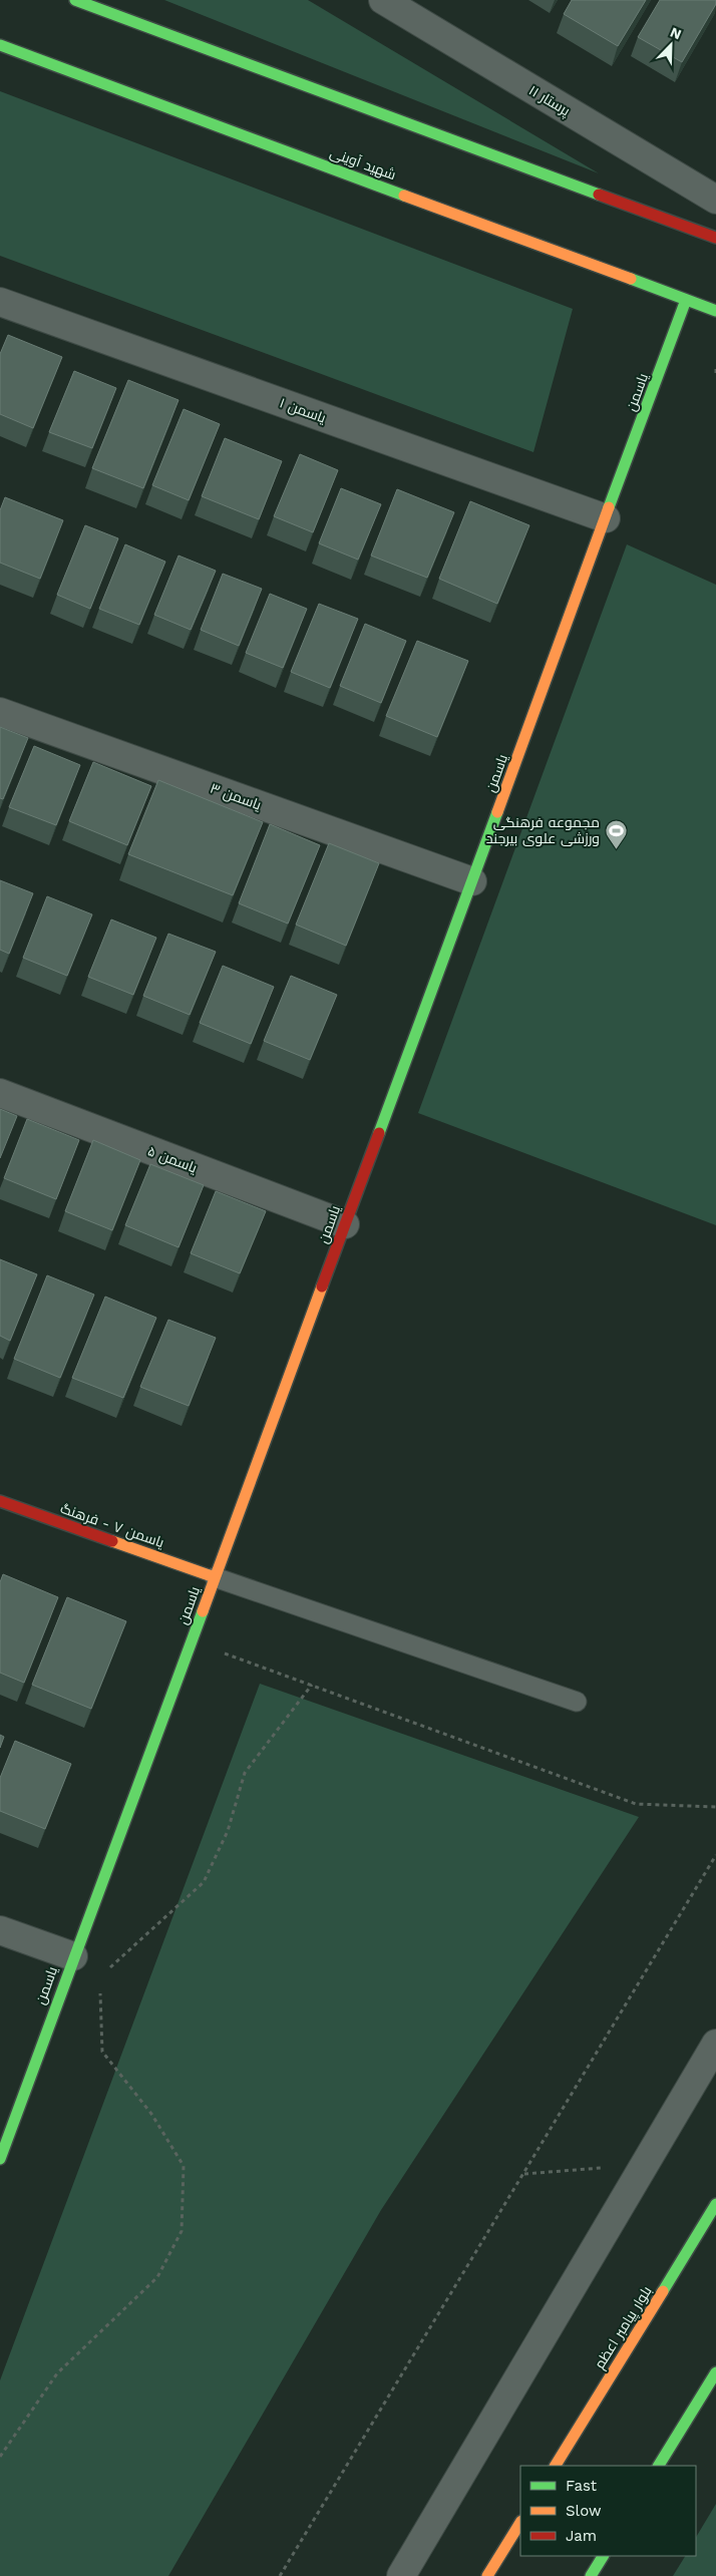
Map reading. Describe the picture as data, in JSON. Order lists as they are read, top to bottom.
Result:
{
  "streets": {
    "street": [
      "پرستار ۱۱",
      "شهید آوینی",
      "یاسمن",
      "یاسمن ۱",
      "یاسمن ۳",
      "یاسمن ۵",
      "یاسمن ۷ - فرهنگ",
      "بلوار پیامبر اعظم"
    ]
  },
  "crossings": [
    ["شهید آوینی", "یاسمن"],
    ["یاسمن", "یاسمن ۱"],
    ["یاسمن", "یاسمن ۳"],
    ["یاسمن", "یاسمن ۵"],
    ["یاسمن", "یاسمن ۷ - فرهنگ"]
  ],
  "places": {
    "sports": ["مجموعه فرهنگی ورزشی علوی بیرجند"]
  },
  "legend": ["Fast", "Slow", "Jam"],
  "north": "top right"
}
